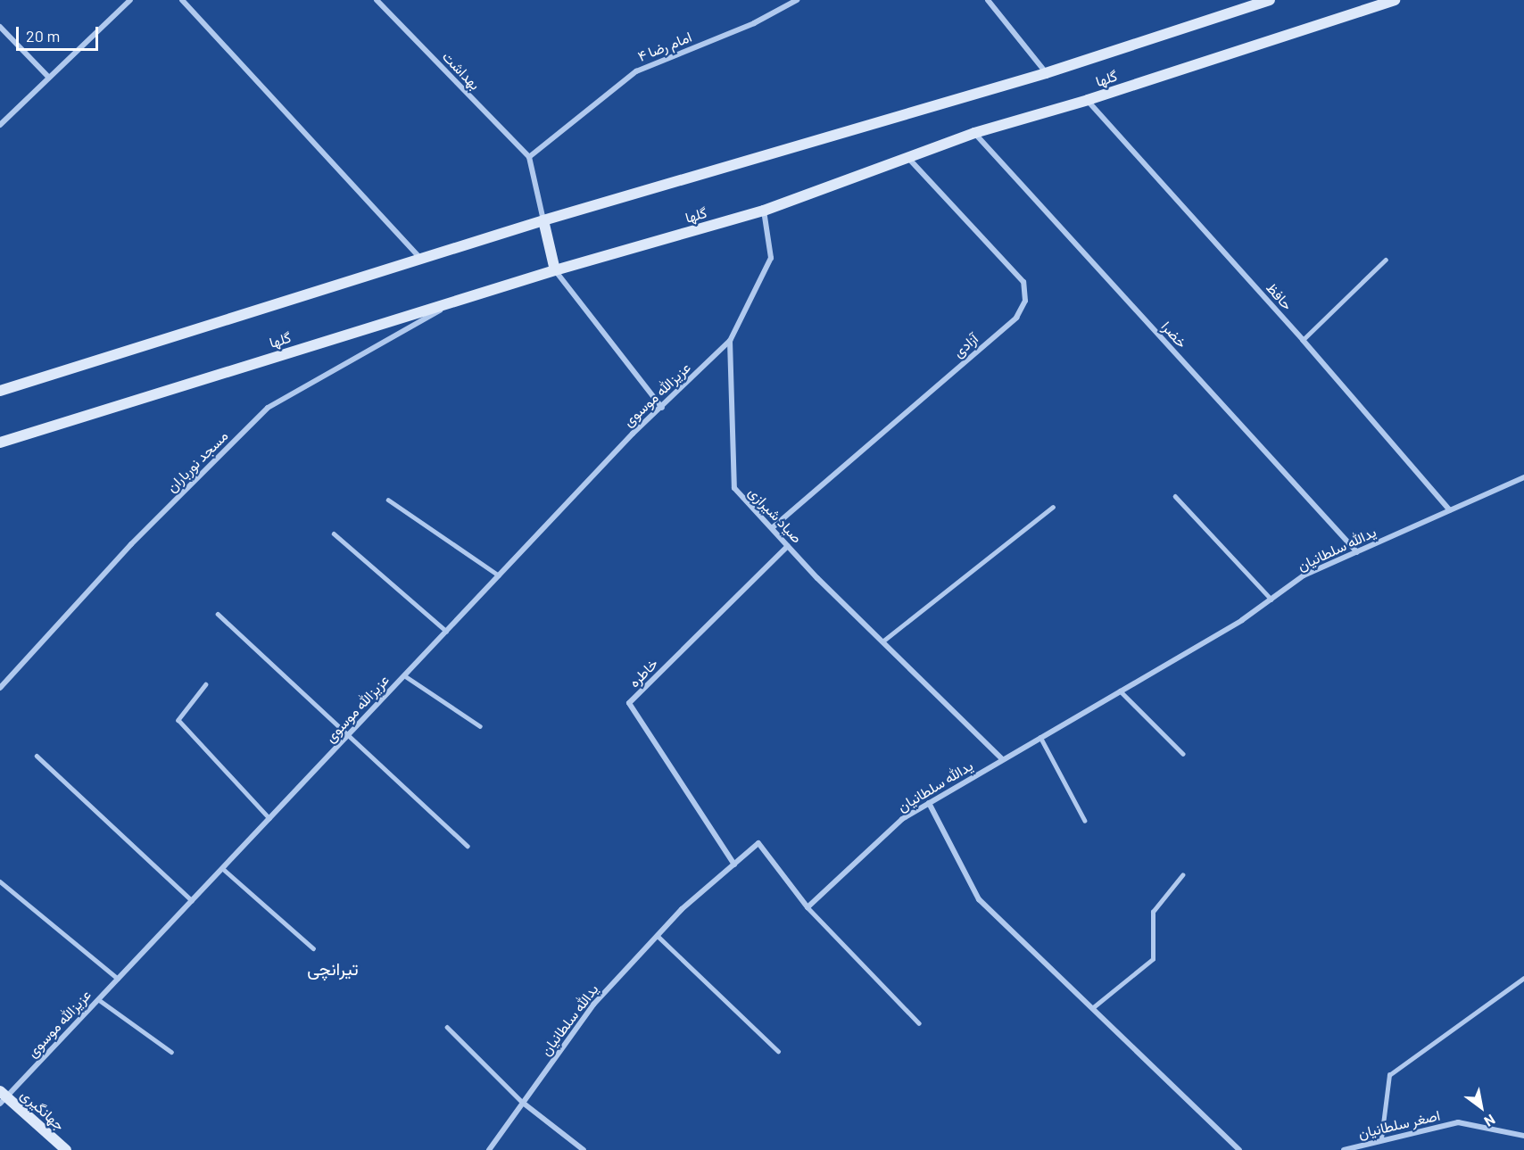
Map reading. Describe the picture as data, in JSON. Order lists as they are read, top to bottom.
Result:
{
  "streets": {
    "main road": ["گلها", "جهانگیری"],
    "street": [
      "امام رضا ۴",
      "بهداشت",
      "حافظ",
      "خضرا",
      "آزادی",
      "عزیزالله موسوی",
      "مسجد نورباران",
      "صیاد شیرازی",
      "یدالله سلطانیان",
      "خاطره",
      "اصغر سلطانیان"
    ]
  },
  "crossings": [
    ["امام رضا ۴", "بهداشت"],
    ["گلها", "حافظ"],
    ["گلها", "خضرا"],
    ["گلها", "آزادی"],
    ["گلها", "مسجد نورباران"],
    ["گلها", "صیاد شیرازی"],
    ["حافظ", "یدالله سلطانیان"],
    ["خضرا", "یدالله سلطانیان"],
    ["آزادی", "صیاد شیرازی"],
    ["عزیزالله موسوی", "صیاد شیرازی"],
    ["عزیزالله موسوی", "جهانگیری"],
    ["صیاد شیرازی", "یدالله سلطانیان"],
    ["صیاد شیرازی", "خاطره"],
    ["یدالله سلطانیان", "خاطره"]
  ],
  "districts": ["تیرانچی"],
  "scale_bar": "20 m",
  "north": "bottom right"
}
